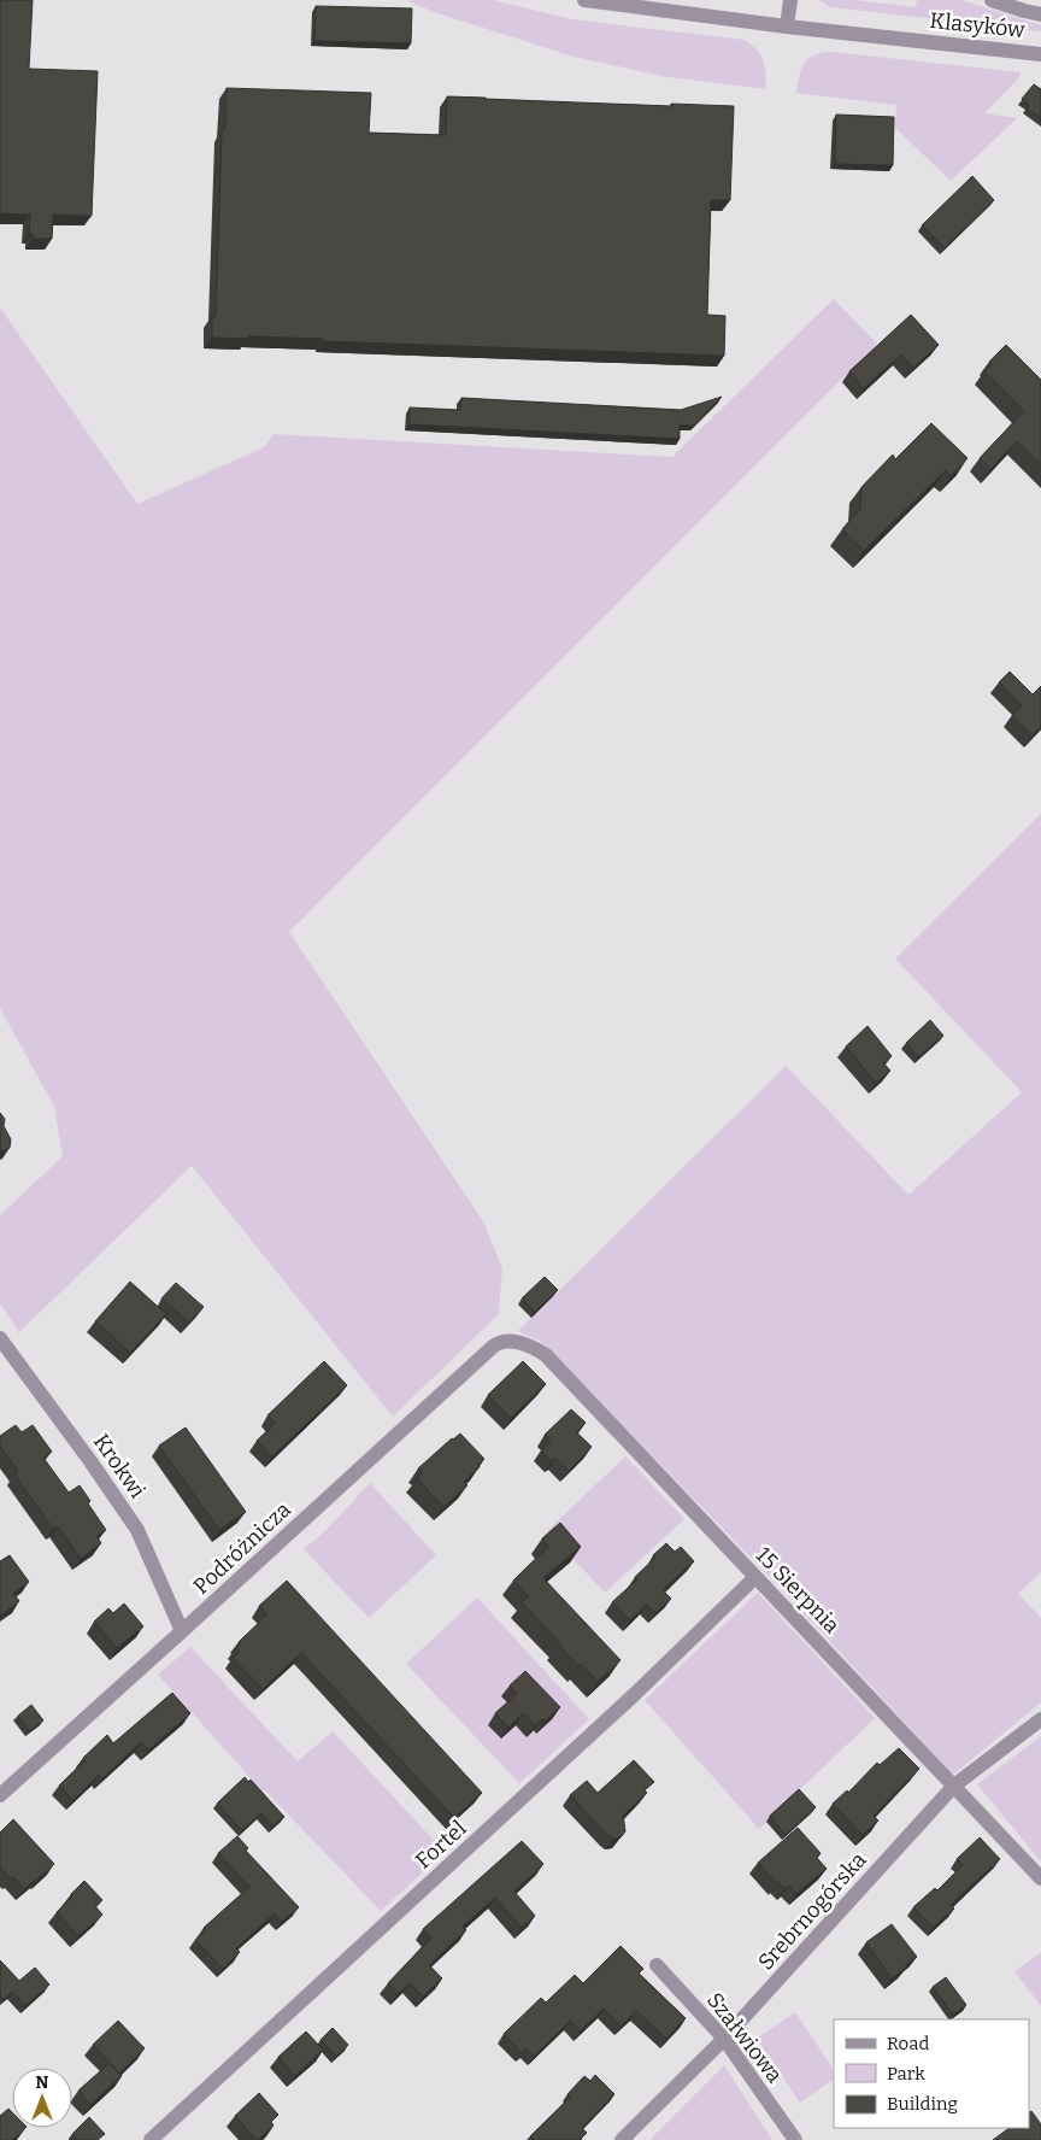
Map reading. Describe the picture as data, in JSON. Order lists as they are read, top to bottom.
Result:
{
  "streets": {
    "street": [
      "Klasyków",
      "Krokwi",
      "Podróżnicza",
      "15 Sierpnia",
      "Fortel",
      "Srebrnogórska",
      "Szałwiowa"
    ]
  },
  "crossings": [
    ["Krokwi", "Podróżnicza"],
    ["Podróżnicza", "15 Sierpnia"],
    ["15 Sierpnia", "Fortel"],
    ["15 Sierpnia", "Srebrnogórska"],
    ["Srebrnogórska", "Szałwiowa"]
  ],
  "legend": ["Road", "Park", "Building"],
  "north": "top"
}
